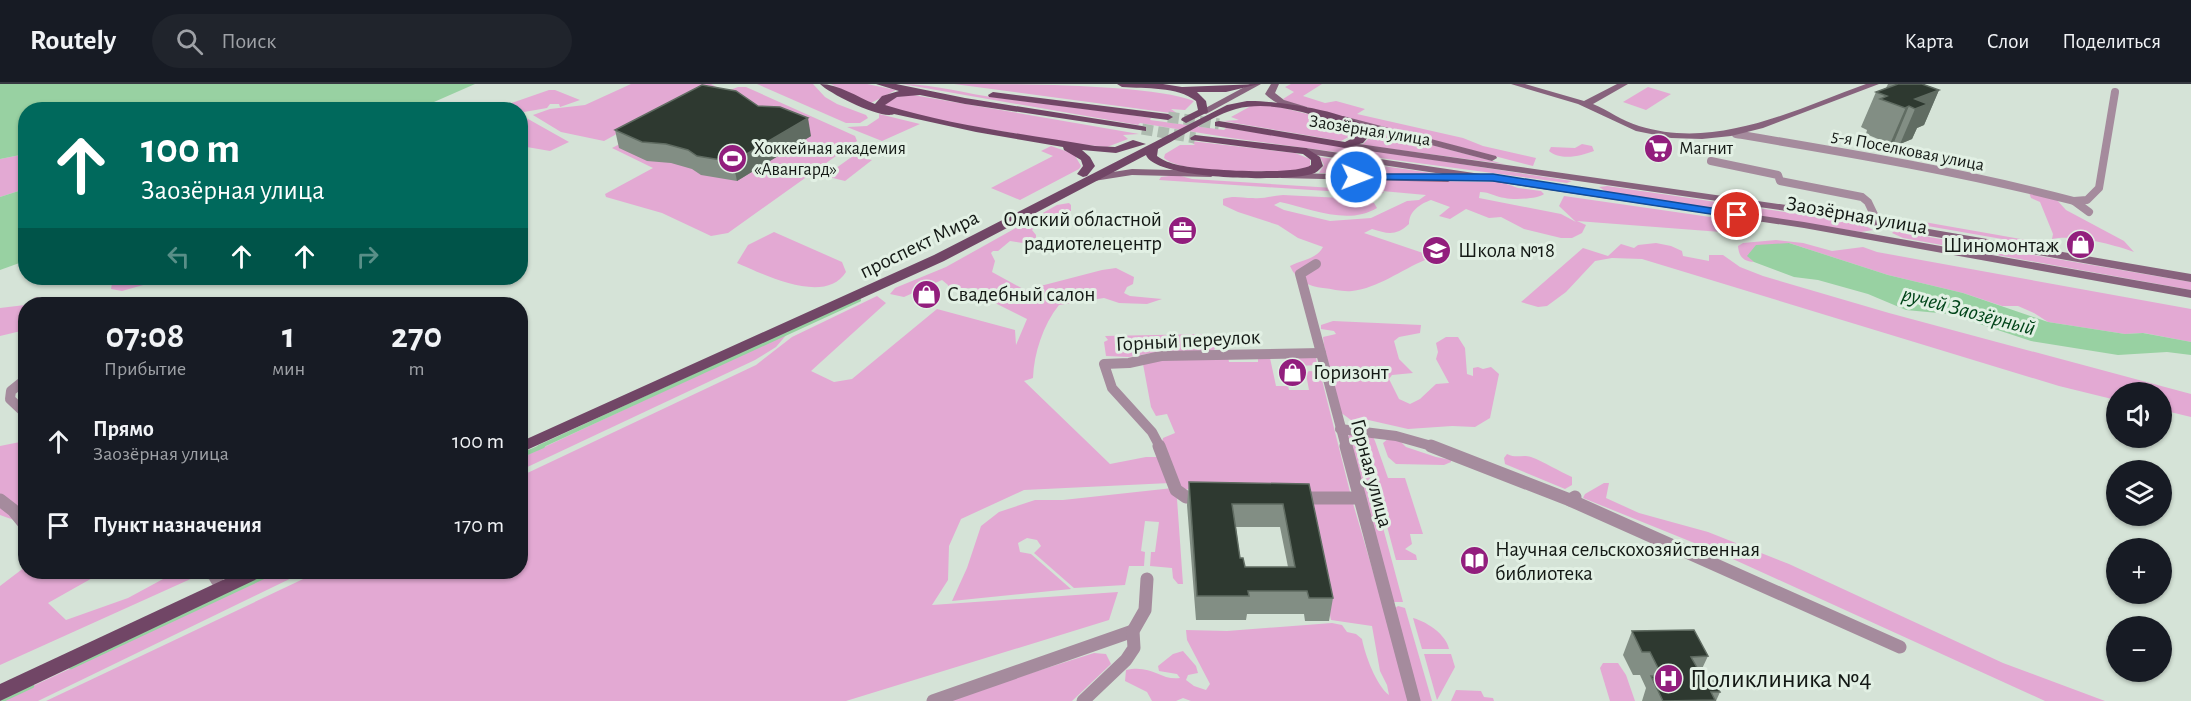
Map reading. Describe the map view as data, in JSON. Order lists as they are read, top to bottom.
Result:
{
  "streets": {
    "main road": ["Заозёрная улица", "проспект Мира"],
    "street": ["5-я Поселковая улица", "Горный переулок", "Горная улица"]
  },
  "crossings": [
    ["Заозёрная улица", "проспект Мира"],
    ["Горный переулок", "Горная улица"]
  ],
  "water": ["ручей Заозёрный"],
  "places": {
    "supermarket": ["Магнит"],
    "sports": ["Хоккейная академия «Авангард»"],
    "office": ["Омский областной радиотелецентр"],
    "shop": ["Шиномонтаж", "Свадебный салон", "Горизонт"],
    "school or university": ["Школа №18"],
    "library": ["Научная сельскохозяйственная библиотека"],
    "hospital": ["Поликлиника №4"]
  },
  "page": {
    "header": "Routely",
    "search": "Поиск",
    "nav": ["Карта", "Слои", "Поделиться"],
    "turn": ["100 m", "Заозёрная улица"],
    "eta": [
      "07:08",
      "Прибытие",
      "1",
      "мин",
      "270",
      "m"
    ],
    "map_buttons": ["+", "−"],
    "list": [
      {
        "name": "Прямо",
        "note": "Заозёрная улица",
        "value": "100 m"
      },
      {
        "name": "Пункт назначения",
        "value": "170 m"
      }
    ]
  }
}
